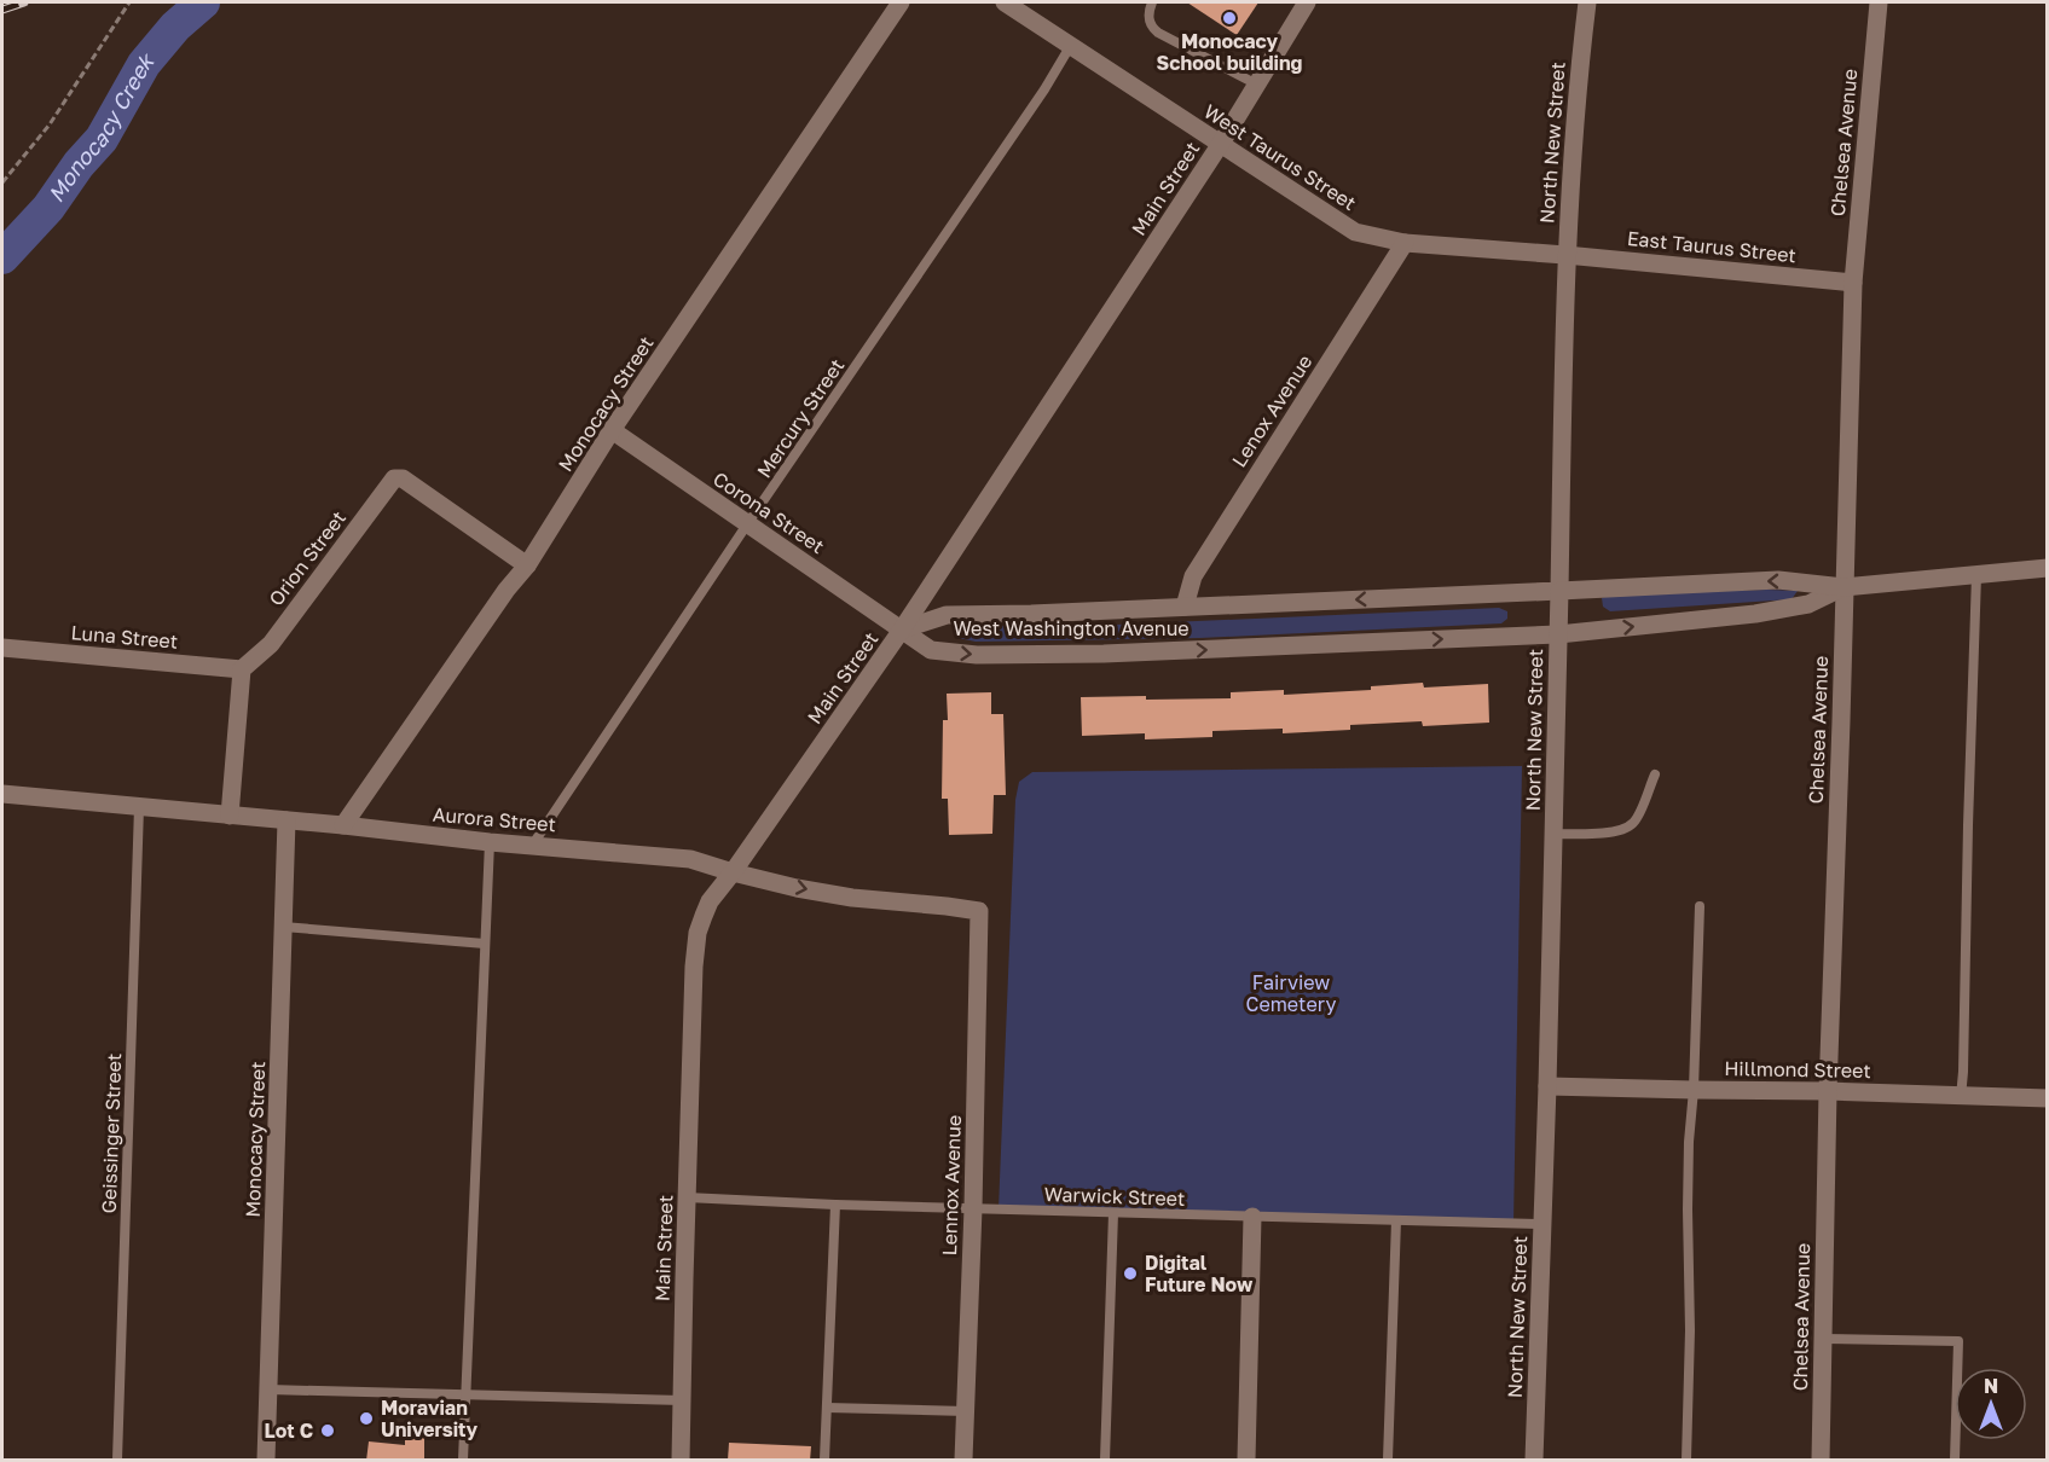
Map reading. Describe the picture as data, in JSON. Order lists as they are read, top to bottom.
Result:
{
  "streets": {
    "street": [
      "North New Street",
      "Chelsea Avenue",
      "West Taurus Street",
      "Main Street",
      "East Taurus Street",
      "Monocacy Street",
      "Lenox Avenue",
      "Corona Street",
      "Orion Street",
      "West Washington Avenue",
      "Luna Street",
      "Aurora Street",
      "Hillmond Street",
      "Lennox Avenue"
    ],
    "lane": ["Mercury Street", "Geissinger Street", "Warwick Street"]
  },
  "crossings": [
    ["North New Street", "West Taurus Street"],
    ["North New Street", "East Taurus Street"],
    ["North New Street", "West Washington Avenue"],
    ["North New Street", "Hillmond Street"],
    ["North New Street", "Warwick Street"],
    ["Chelsea Avenue", "East Taurus Street"],
    ["Chelsea Avenue", "West Washington Avenue"],
    ["Chelsea Avenue", "Hillmond Street"],
    ["West Taurus Street", "Main Street"],
    ["West Taurus Street", "East Taurus Street"],
    ["West Taurus Street", "Lenox Avenue"],
    ["West Taurus Street", "Mercury Street"],
    ["Main Street", "Corona Street"],
    ["Main Street", "West Washington Avenue"],
    ["Main Street", "Aurora Street"],
    ["Main Street", "Warwick Street"],
    ["Monocacy Street", "Corona Street"],
    ["Monocacy Street", "Orion Street"],
    ["Monocacy Street", "Aurora Street"],
    ["Lenox Avenue", "West Washington Avenue"],
    ["Mercury Street", "Corona Street"],
    ["Mercury Street", "Aurora Street"],
    ["Corona Street", "West Washington Avenue"],
    ["Orion Street", "Luna Street"],
    ["Aurora Street", "Geissinger Street"],
    ["Aurora Street", "Lennox Avenue"],
    ["Lennox Avenue", "Warwick Street"]
  ],
  "water": ["Monocacy Creek"],
  "parks": ["Fairview Cemetery"],
  "places": [
    "Monocacy School building",
    "Digital Future Now",
    "Moravian University",
    "Lot C"
  ],
  "north": "top"
}
